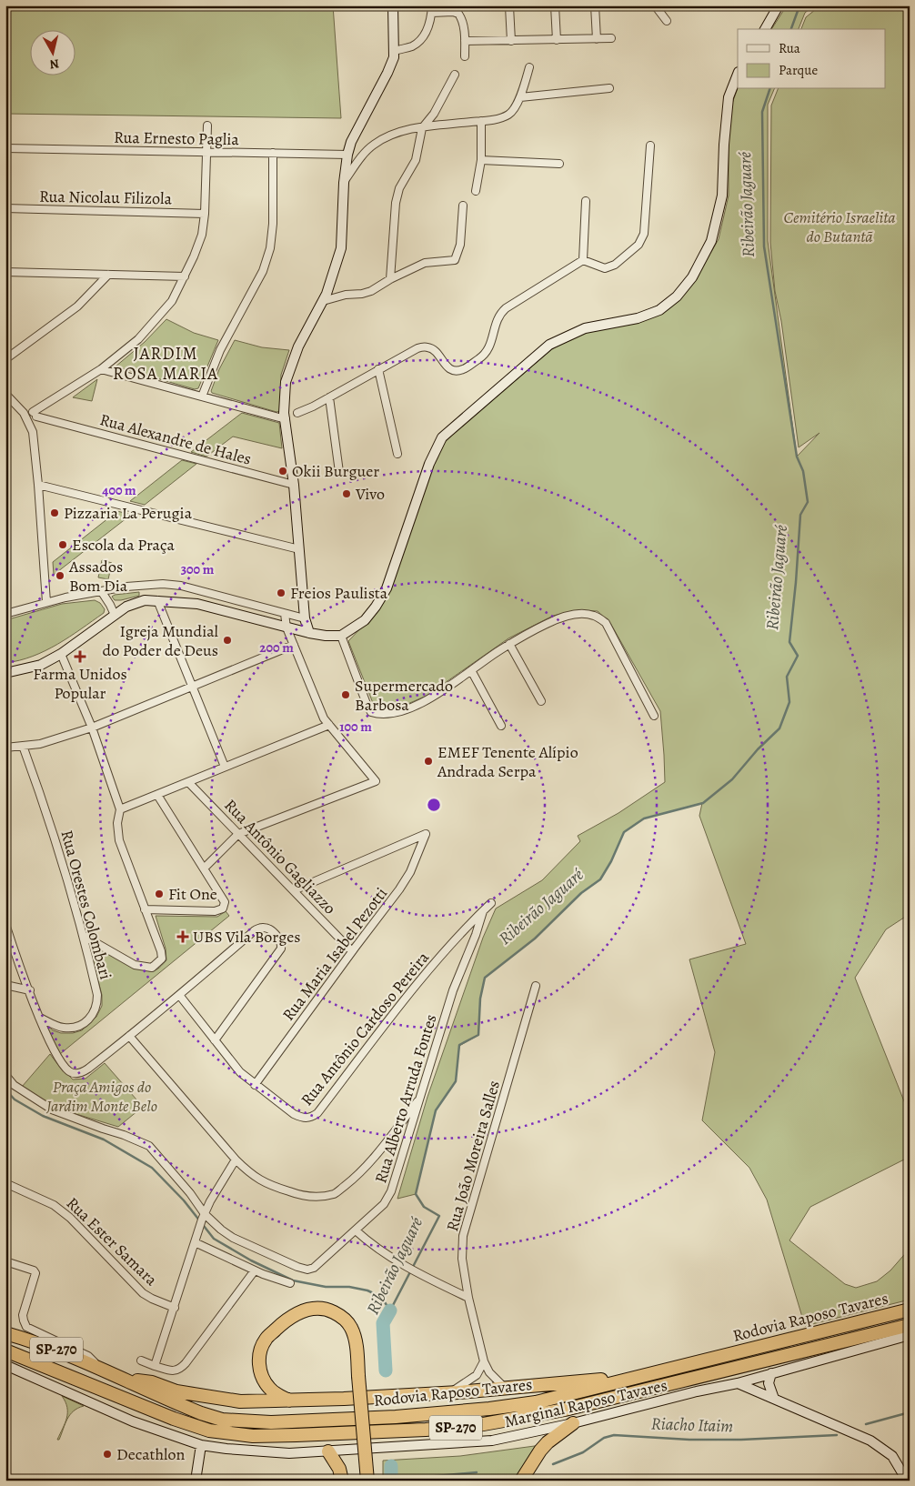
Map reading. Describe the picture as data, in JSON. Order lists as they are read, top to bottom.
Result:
{
  "streets": {
    "highway": ["Rodovia Raposo Tavares", "SP-270"],
    "main road": ["Marginal Raposo Tavares"],
    "street": [
      "Rua Ernesto Paglia",
      "Rua Nicolau Filizola",
      "Rua Alexandre de Hales",
      "Rua Antônio Gagliazzo",
      "Rua Orestes Colombari",
      "Rua Maria Isabel Pezotti",
      "Rua Antônio Cardoso Pereira",
      "Rua Alberto Arruda Fontes",
      "Rua João Moreira Salles",
      "Rua Ester Samara"
    ]
  },
  "crossings": [
    ["Rua Antônio Gagliazzo", "Rua Maria Isabel Pezotti"],
    ["Rua Maria Isabel Pezotti", "Rua Antônio Cardoso Pereira"],
    ["Rua Antônio Cardoso Pereira", "Rua Alberto Arruda Fontes"]
  ],
  "districts": ["JARDIM ROSA MARIA"],
  "water": ["Ribeirão Jaguaré", "Riacho Itaim"],
  "parks": ["Cemitério Israelita do Butantã", "Praça Amigos do Jardim Monte Belo"],
  "places": {
    "other": [
      "Okii Burguer",
      "Vivo",
      "Pizzaria La Perugia",
      "Escola da Praça",
      "Assados Bom Dia",
      "Freios Paulista",
      "Igreja Mundial do Poder de Deus",
      "Supermercado Barbosa",
      "EMEF Tenente Alípio Andrada Serpa",
      "Fit One",
      "Decathlon"
    ],
    "health": ["Farma Unidos Popular", "UBS Vila Borges"]
  },
  "legend": ["Rua", "Parque"],
  "north": "bottom",
  "rings": [
    "400 m",
    "300 m",
    "200 m",
    "100 m"
  ]
}
